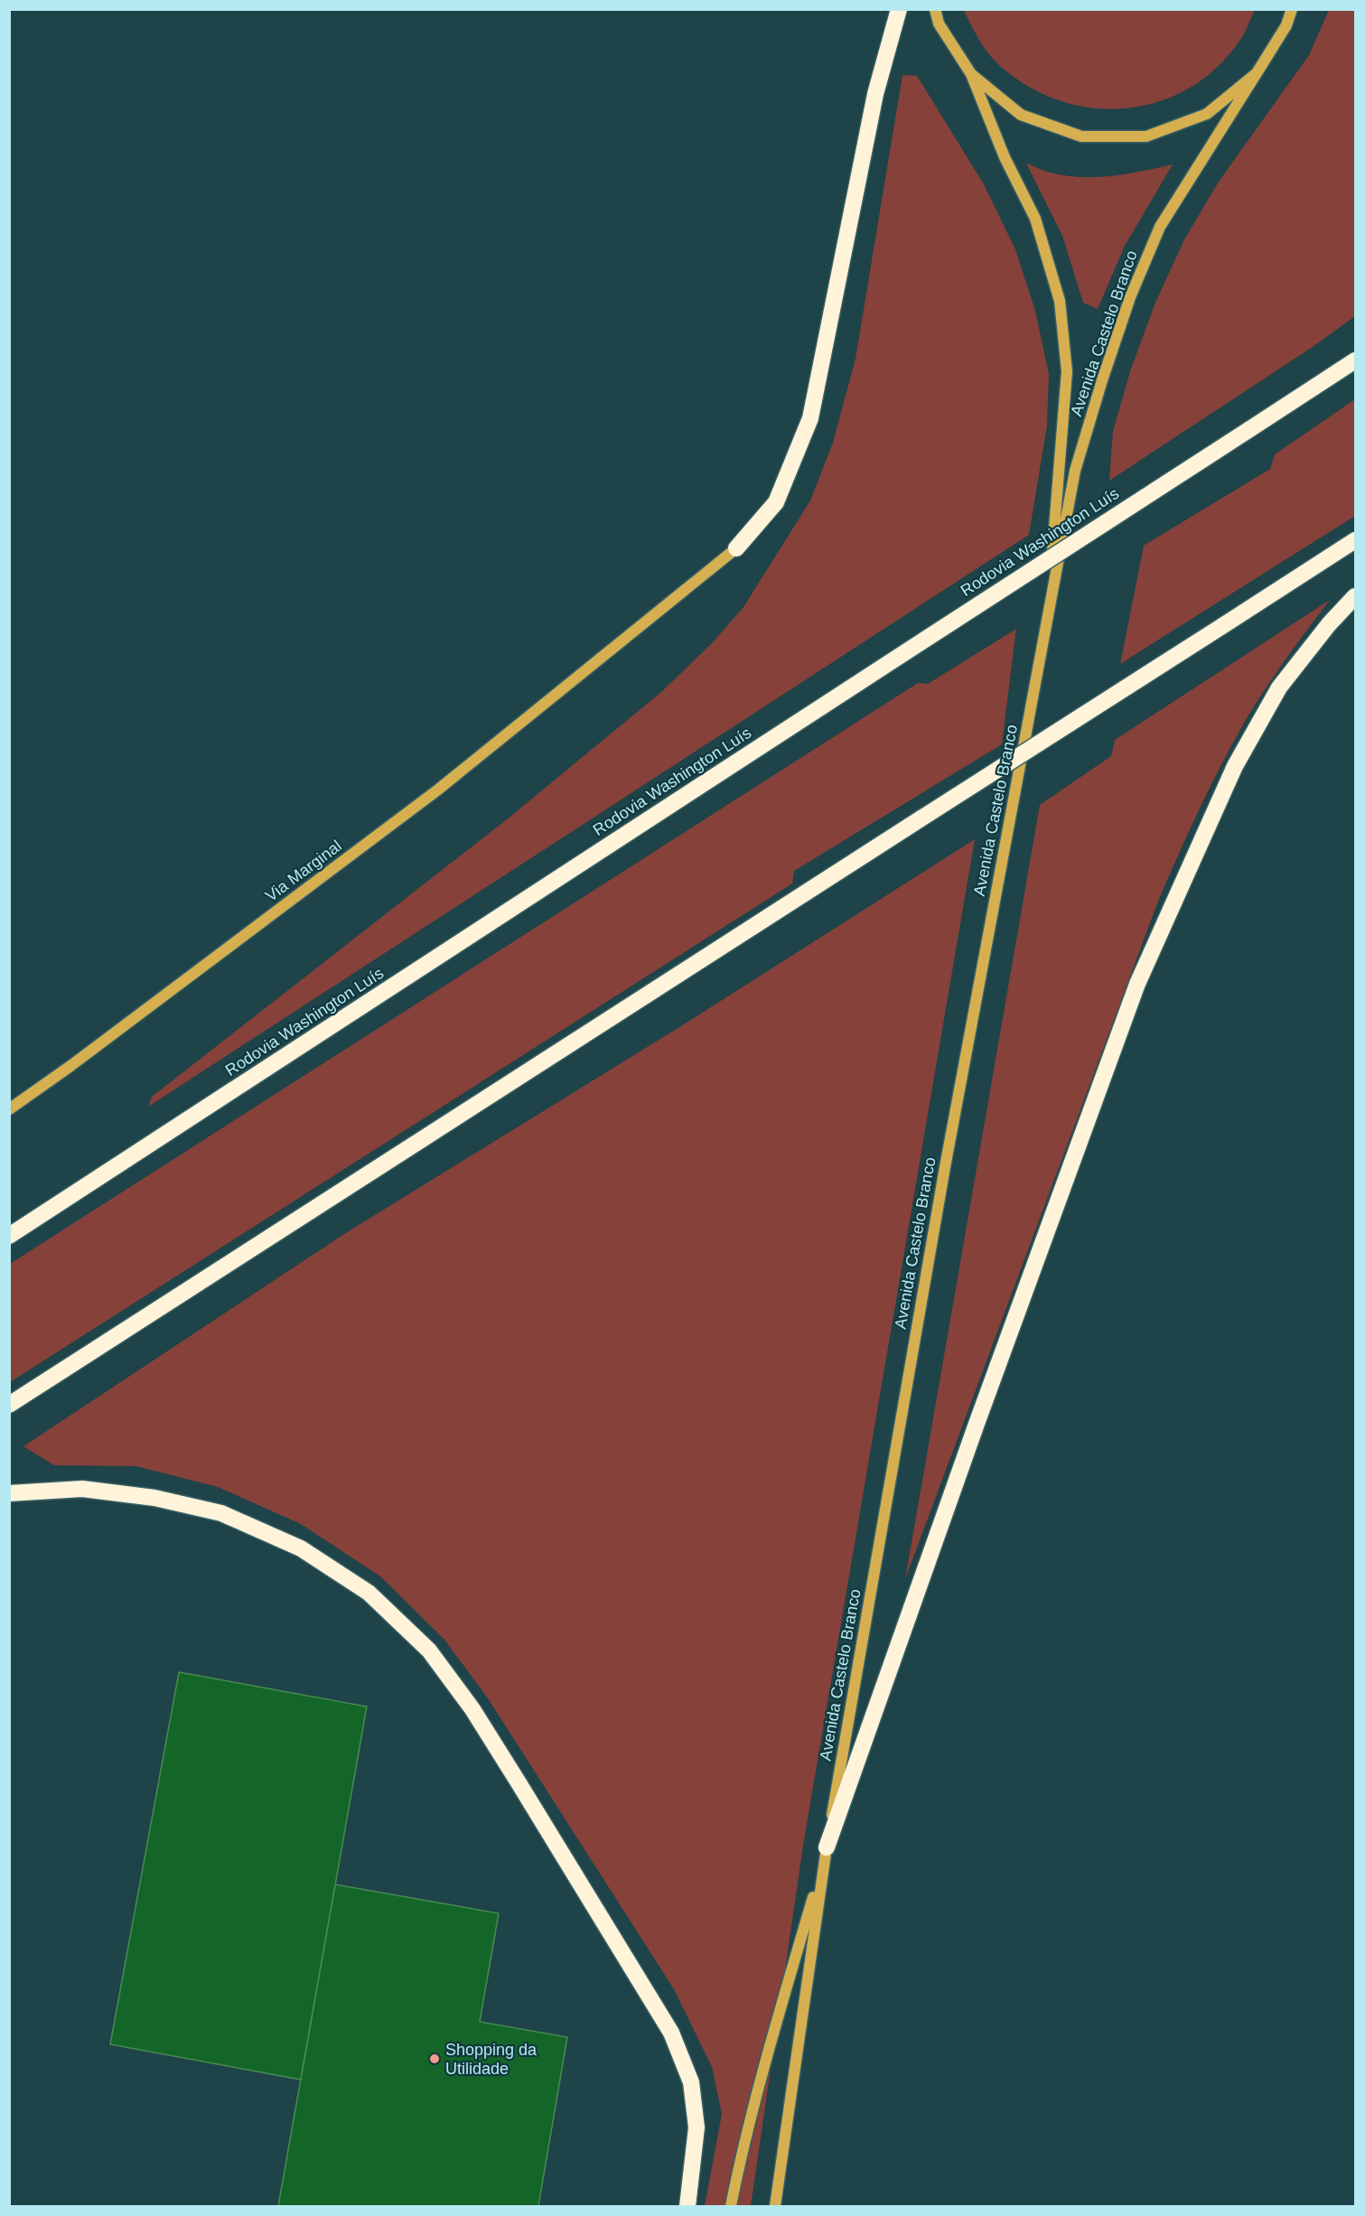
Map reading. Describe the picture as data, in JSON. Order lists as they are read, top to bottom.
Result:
{
  "streets": {
    "highway": ["Rodovia Washington Luís"],
    "main road": ["Avenida Castelo Branco", "Via Marginal"]
  },
  "places": ["Shopping da Utilidade"]
}
